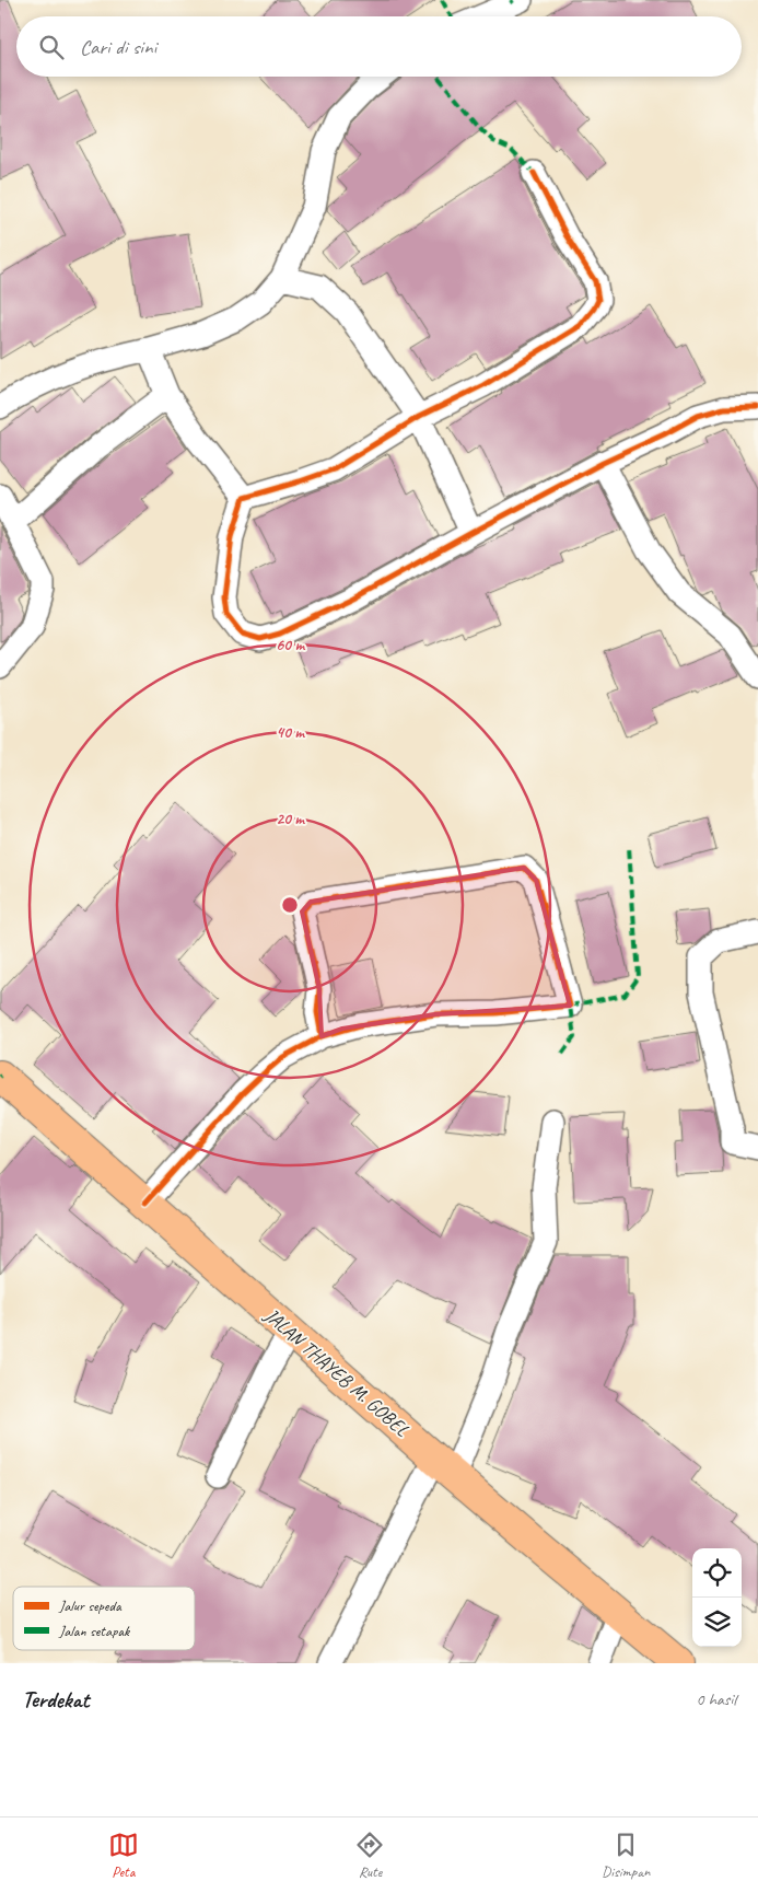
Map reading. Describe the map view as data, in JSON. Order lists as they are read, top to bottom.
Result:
{
  "streets": {
    "main road": ["JALAN THAYEB M. GOBEL"]
  },
  "legend": ["Jalur sepeda", "Jalan setapak"],
  "page": {
    "search": "Cari di sini",
    "heading": ["Terdekat", "0 hasil"],
    "nav": ["Peta", "Rute", "Disimpan"]
  },
  "rings": ["60 m", "40 m", "20 m"]
}
